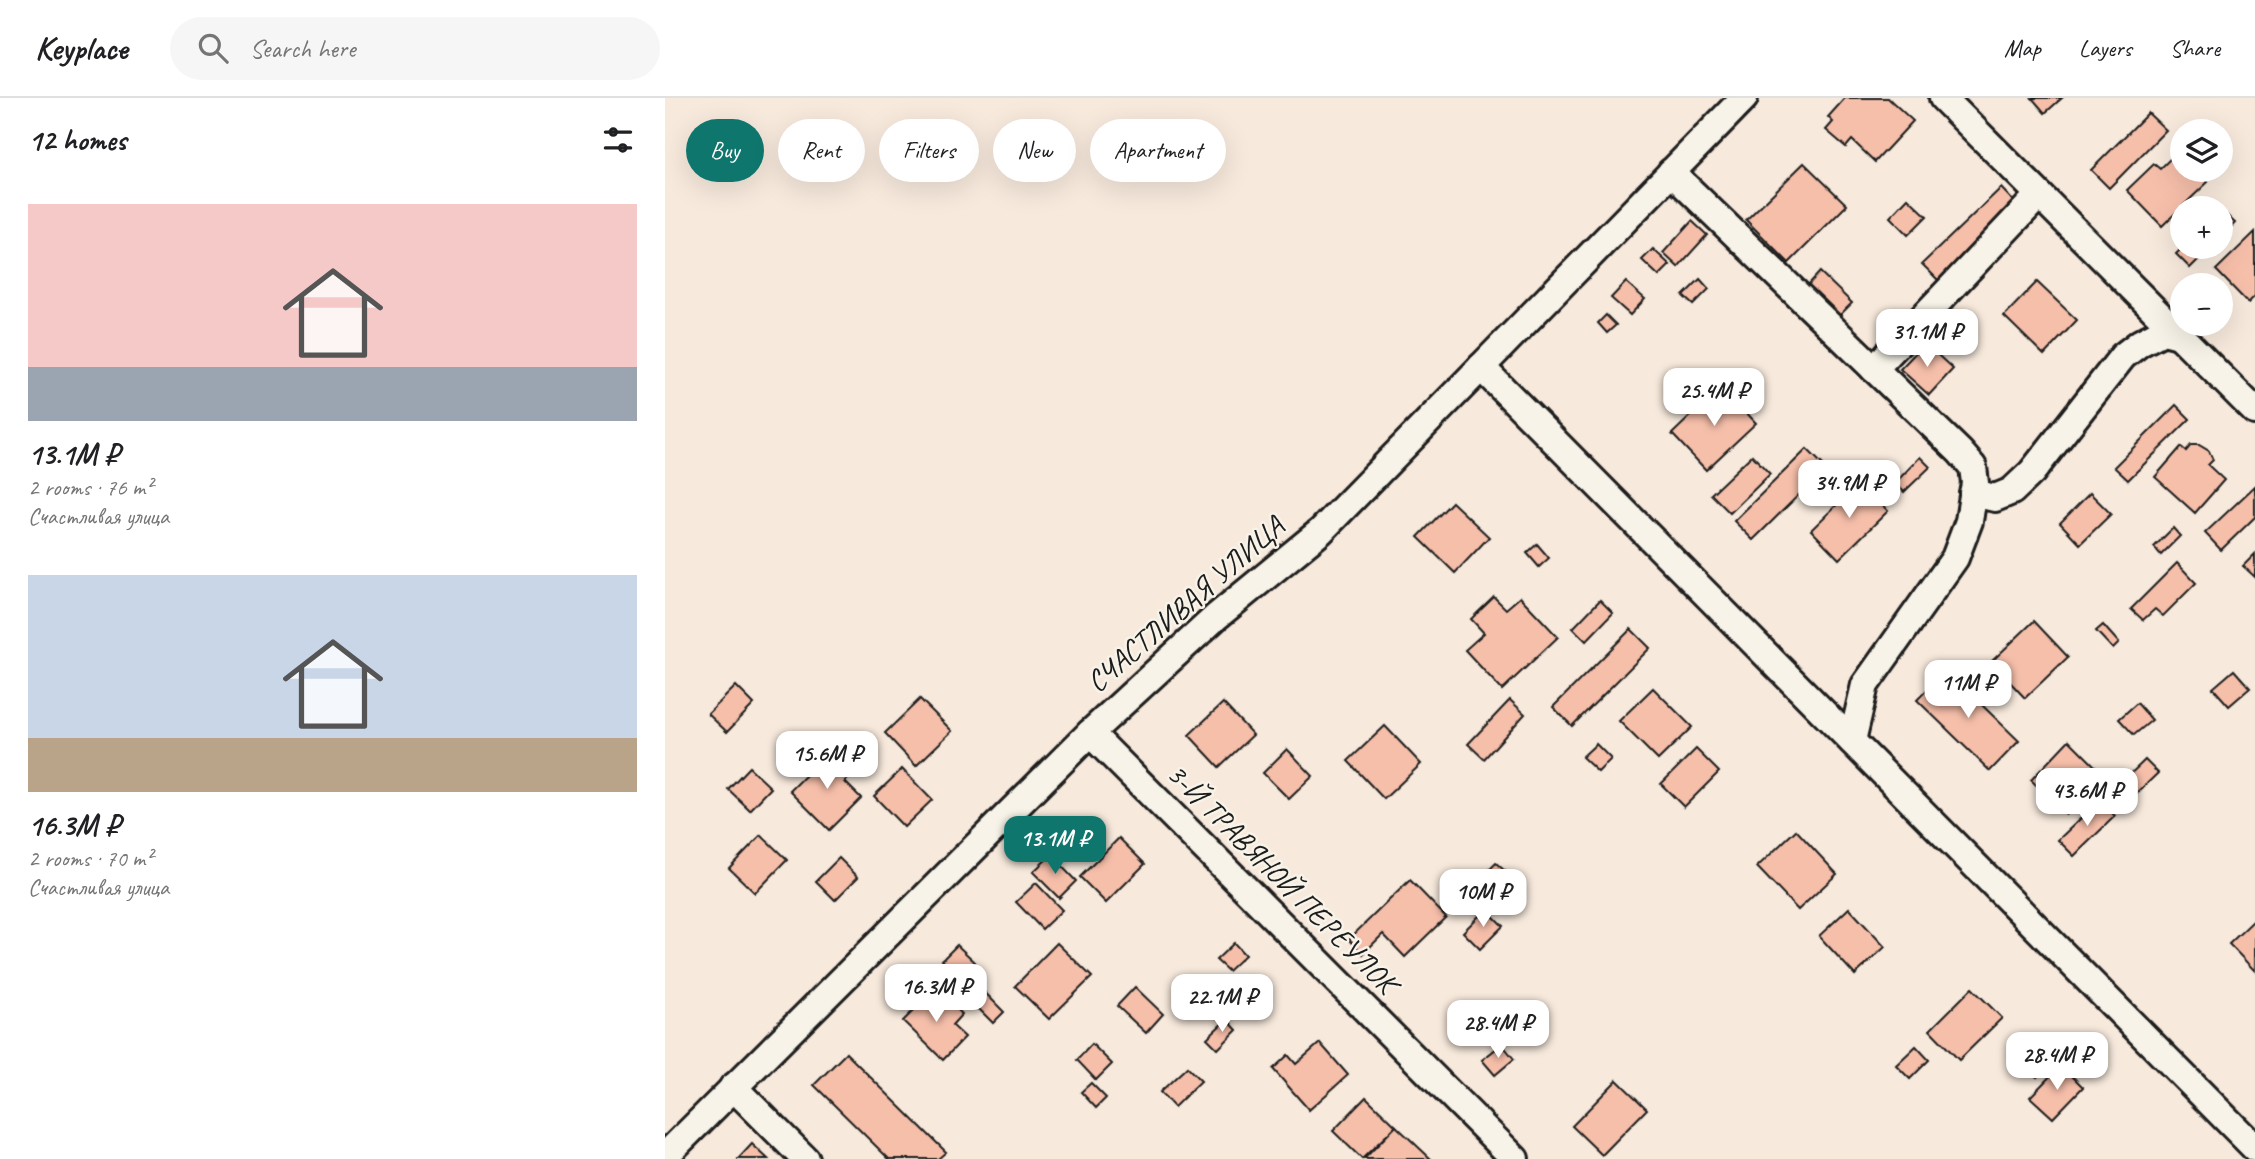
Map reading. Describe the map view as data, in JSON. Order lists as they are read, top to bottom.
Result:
{
  "streets": {
    "street": ["СЧАСТЛИВАЯ УЛИЦА", "3-Й ТРАВЯНОЙ ПЕРЕУЛОК"]
  },
  "crossings": [
    ["СЧАСТЛИВАЯ УЛИЦА", "3-Й ТРАВЯНОЙ ПЕРЕУЛОК"]
  ],
  "page": {
    "header": "Keyplace",
    "search": "Search here",
    "nav": ["Map", "Layers", "Share"],
    "heading": "12 homes",
    "map_buttons": ["+", "−"],
    "chip": [
      "Buy",
      "Rent",
      "Filters",
      "New",
      "Apartment"
    ],
    "list": [
      {
        "name": "13.1M ₽",
        "note": "2 rooms · 76 m² · Счастливая улица"
      },
      {
        "name": "16.3M ₽",
        "note": "2 rooms · 70 m² · Счастливая улица"
      }
    ],
    "price": [
      "31.1M ₽",
      "25.4M ₽",
      "34.9M ₽",
      "11M ₽",
      "15.6M ₽",
      "43.6M ₽",
      "13.1M ₽",
      "10M ₽",
      "16.3M ₽",
      "22.1M ₽",
      "28.4M ₽",
      "28.4M ₽"
    ]
  }
}
